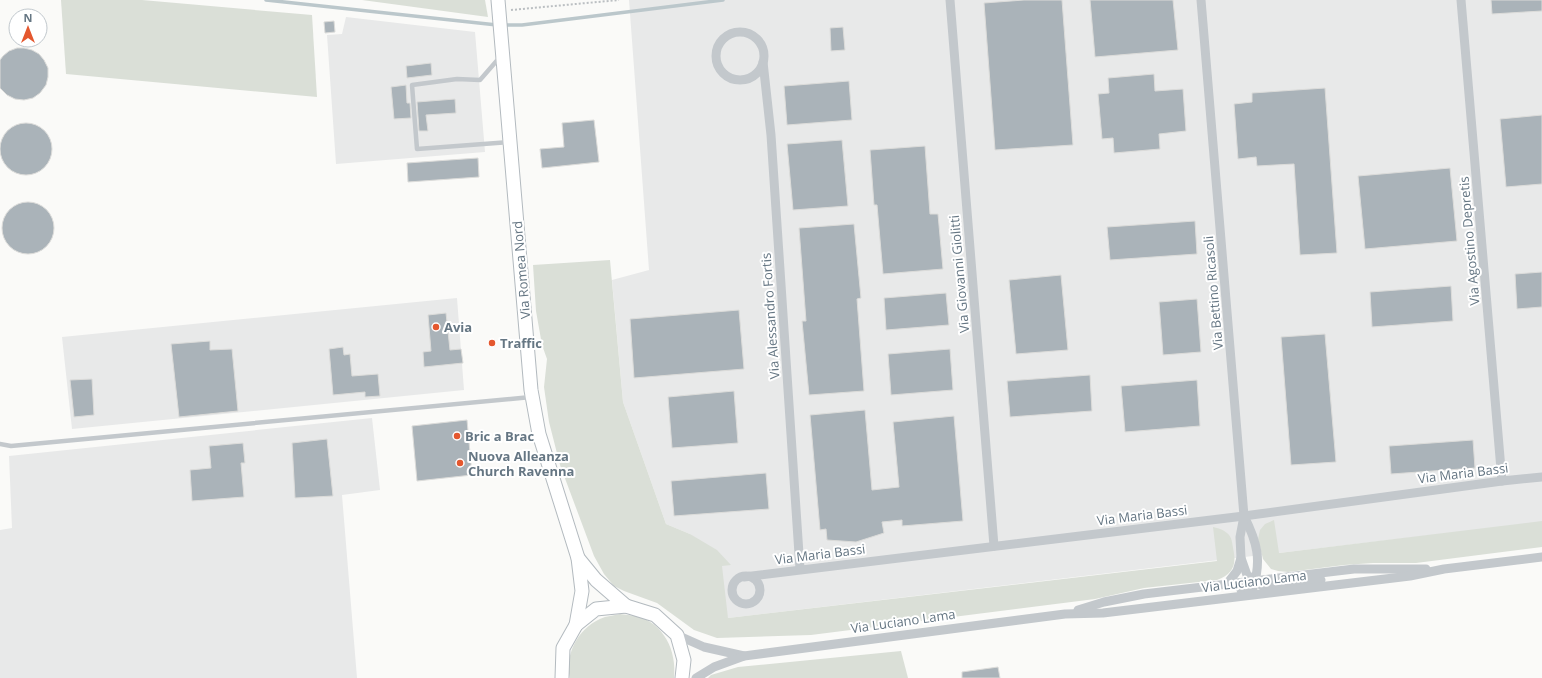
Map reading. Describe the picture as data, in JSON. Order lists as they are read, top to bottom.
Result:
{
  "streets": {
    "main road": ["Via Romea Nord"],
    "street": [
      "Via Agostino Depretis",
      "Via Giovanni Giolitti",
      "Via Bettino Ricasoli",
      "Via Alessandro Fortis",
      "Via Maria Bassi",
      "Via Luciano Lama"
    ]
  },
  "crossings": [
    ["Via Agostino Depretis", "Via Maria Bassi"],
    ["Via Giovanni Giolitti", "Via Maria Bassi"],
    ["Via Bettino Ricasoli", "Via Maria Bassi"],
    ["Via Bettino Ricasoli", "Via Luciano Lama"],
    ["Via Alessandro Fortis", "Via Maria Bassi"]
  ],
  "places": [
    "Avia",
    "Traffic",
    "Bric a Brac",
    "Nuova Alleanza Church Ravenna"
  ],
  "north": "top"
}
